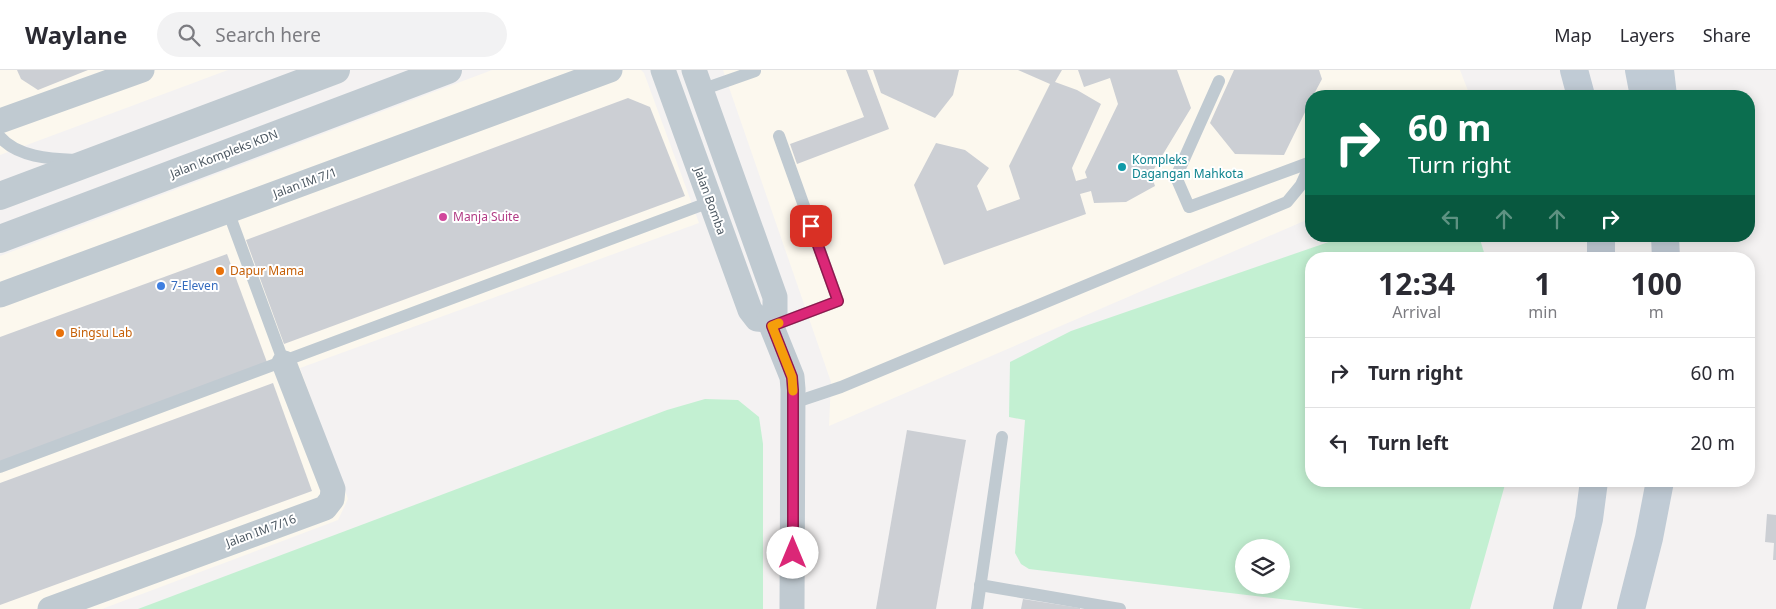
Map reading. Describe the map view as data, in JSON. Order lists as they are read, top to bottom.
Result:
{
  "streets": {
    "street": [
      "Jalan Kompleks KDN",
      "Jalan IM 7/1",
      "Jalan Bomba",
      "Jalan IM 7/16"
    ]
  },
  "places": [
    "Kompleks Dagangan Mahkota",
    "Manja Suite",
    "Dapur Mama",
    "7-Eleven",
    "Bingsu Lab"
  ],
  "page": {
    "header": "Waylane",
    "search": "Search here",
    "nav": ["Map", "Layers", "Share"],
    "turn": ["60 m", "Turn right"],
    "eta": [
      "12:34",
      "Arrival",
      "1",
      "min",
      "100",
      "m"
    ],
    "list": [
      {
        "name": "Turn right",
        "value": "60 m"
      },
      {
        "name": "Turn left",
        "value": "20 m"
      }
    ]
  }
}
